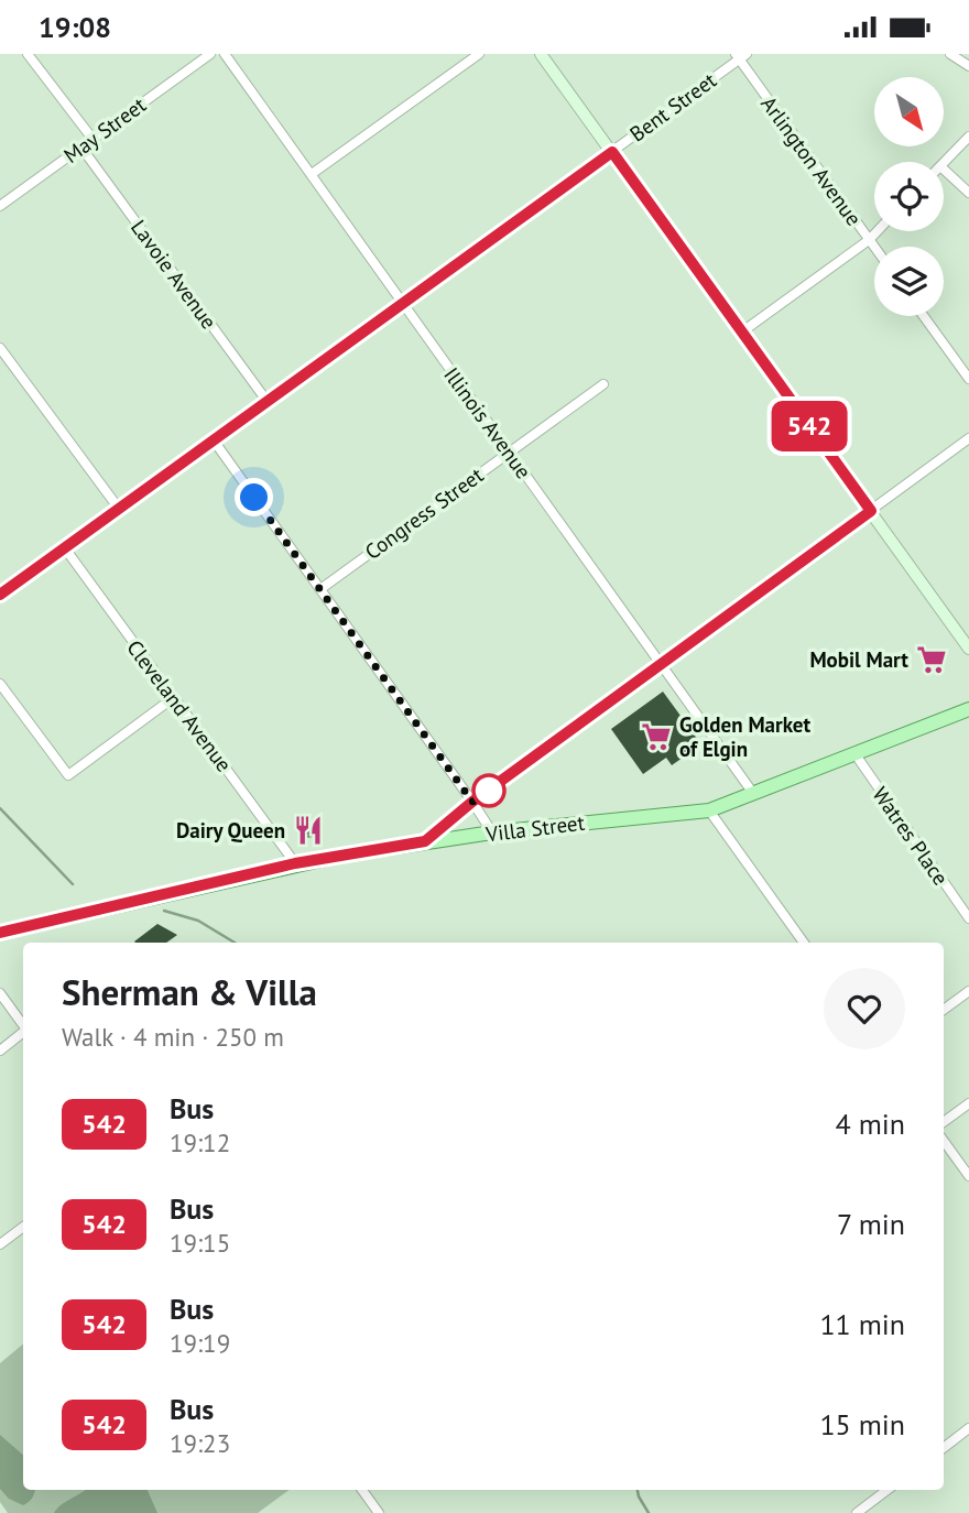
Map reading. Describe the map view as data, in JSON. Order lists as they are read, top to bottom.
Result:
{
  "streets": {
    "main road": ["Villa Street"],
    "street": [
      "Bent Street",
      "May Street",
      "Arlington Avenue",
      "Lavoie Avenue",
      "Illinois Avenue",
      "Congress Street",
      "Cleveland Avenue",
      "Watres Place"
    ]
  },
  "crossings": [
    ["Bent Street", "Arlington Avenue"],
    ["Bent Street", "Lavoie Avenue"],
    ["Bent Street", "Illinois Avenue"],
    ["Bent Street", "Cleveland Avenue"],
    ["May Street", "Lavoie Avenue"],
    ["Illinois Avenue", "Congress Street"],
    ["Illinois Avenue", "Villa Street"],
    ["Cleveland Avenue", "Villa Street"],
    ["Villa Street", "Watres Place"]
  ],
  "places": {
    "supermarket": ["Mobil Mart", "Golden Market of Elgin"],
    "restaurant": ["Dairy Queen"]
  },
  "lines": ["bus line 542"],
  "north": "bottom right",
  "page": {
    "status": "19:08",
    "on_map": "542",
    "heading": ["Sherman & Villa", "Walk · 4 min · 250 m"],
    "list": [
      {
        "mark": "542",
        "name": "Bus",
        "note": "19:12",
        "value": "4 min"
      },
      {
        "mark": "542",
        "name": "Bus",
        "note": "19:15",
        "value": "7 min"
      },
      {
        "mark": "542",
        "name": "Bus",
        "note": "19:19",
        "value": "11 min"
      },
      {
        "mark": "542",
        "name": "Bus",
        "note": "19:23",
        "value": "15 min"
      }
    ]
  }
}
